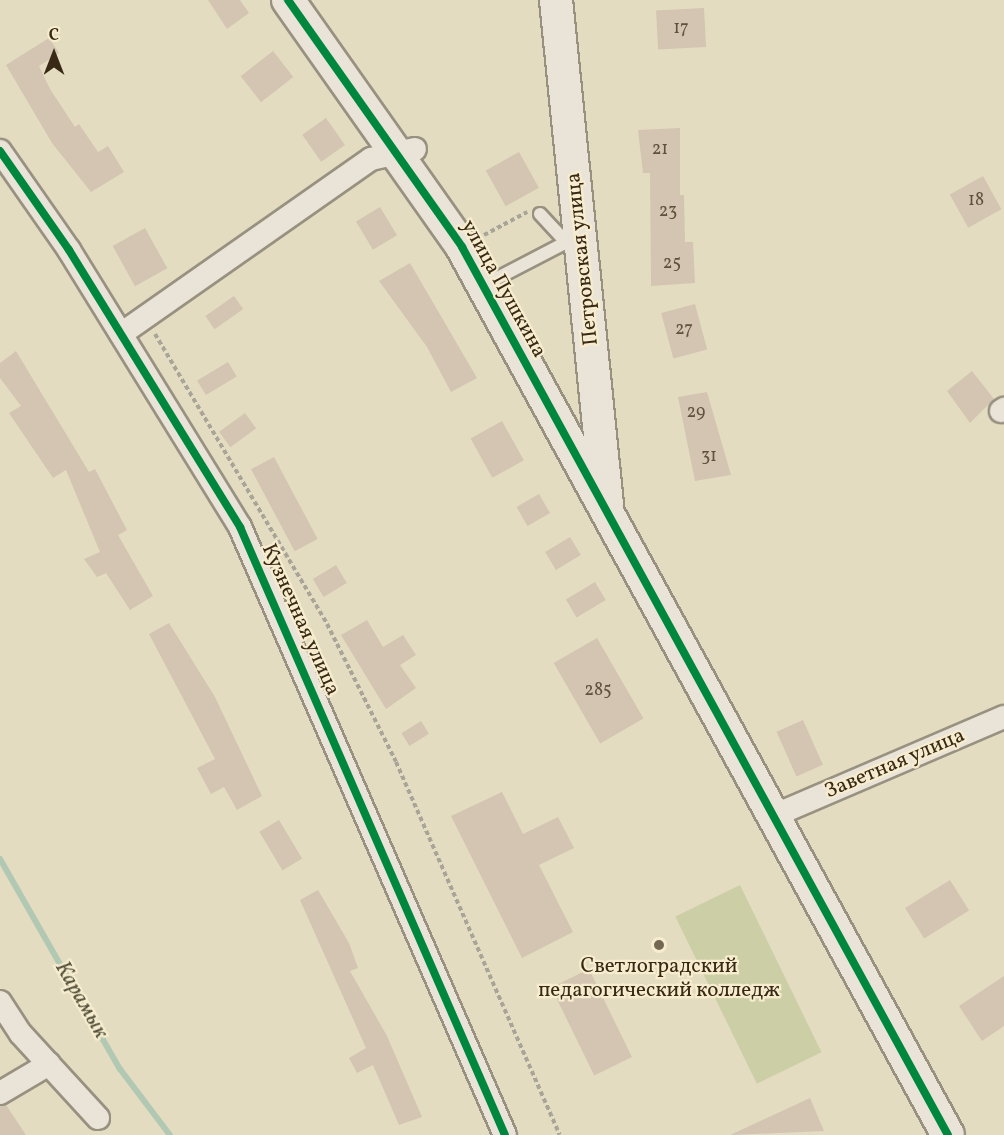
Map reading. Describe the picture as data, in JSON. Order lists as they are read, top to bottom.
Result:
{
  "streets": {
    "street": [
      "Петровская улица",
      "улица Пушкина",
      "Кузнечная улица",
      "Заветная улица"
    ]
  },
  "crossings": [
    ["Петровская улица", "улица Пушкина"],
    ["улица Пушкина", "Заветная улица"]
  ],
  "water": ["Карамык"],
  "places": ["Светлоградский педагогический колледж"],
  "house_numbers": [
    "17",
    "21",
    "18",
    "23",
    "25",
    "27",
    "29",
    "31",
    "285"
  ],
  "north": "top"
}
